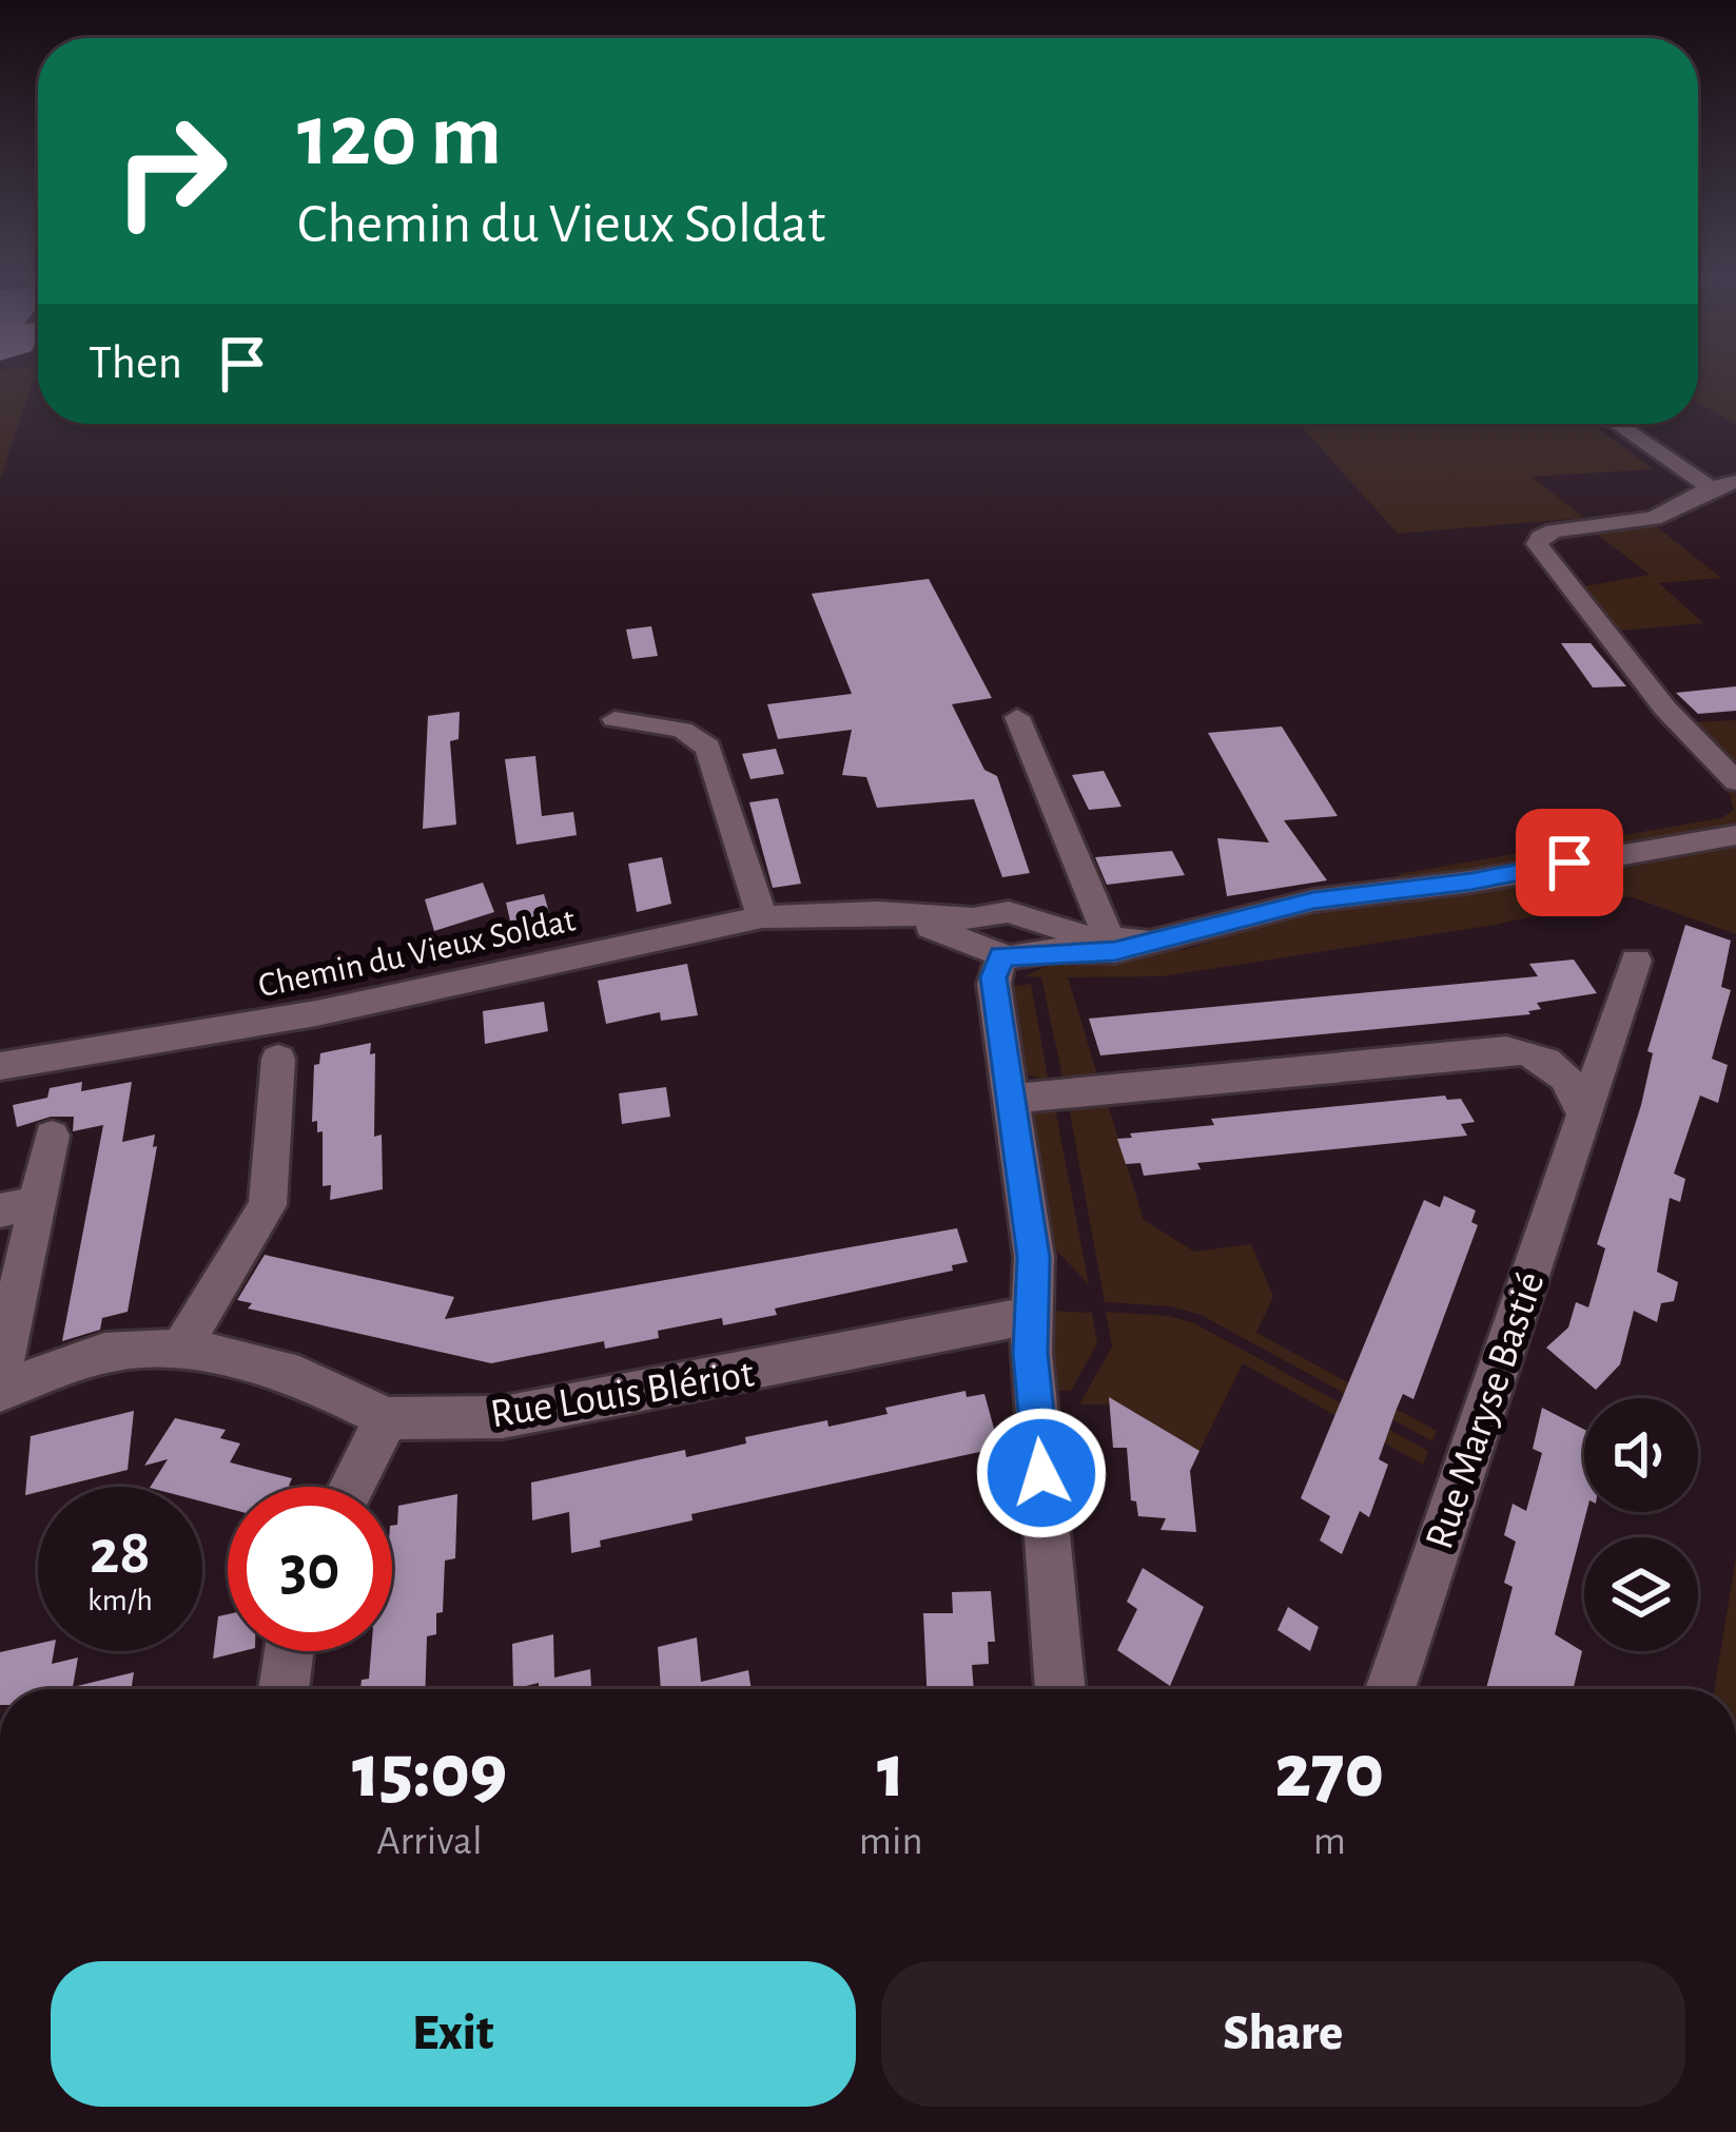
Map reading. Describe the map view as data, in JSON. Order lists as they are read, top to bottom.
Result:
{
  "streets": {
    "street": ["Chemin du Vieux Soldat", "Rue Louis Blériot", "Rue Maryse Bastié"]
  },
  "page": {
    "turn": ["120 m", "Chemin du Vieux Soldat"],
    "then": "Then",
    "speed": "28 km/h",
    "limit": "30",
    "eta": [
      "15:09",
      "Arrival",
      "1",
      "min",
      "270",
      "m"
    ],
    "buttons": ["Exit", "Share"]
  }
}
